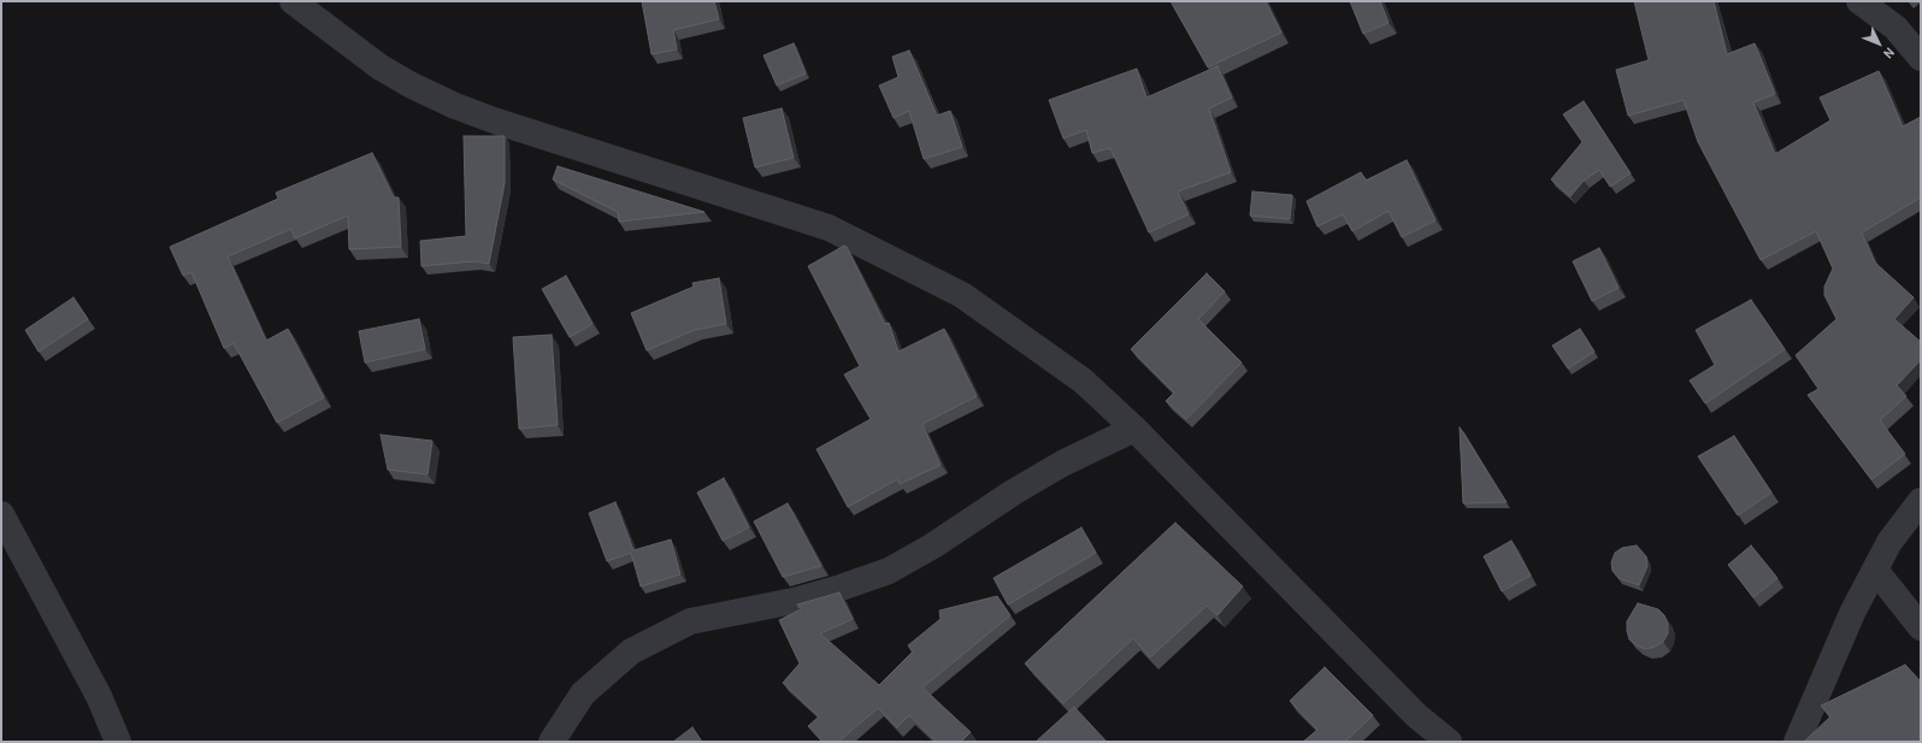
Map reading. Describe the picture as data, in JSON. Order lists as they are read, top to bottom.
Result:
{
  "north": "bottom right"
}
